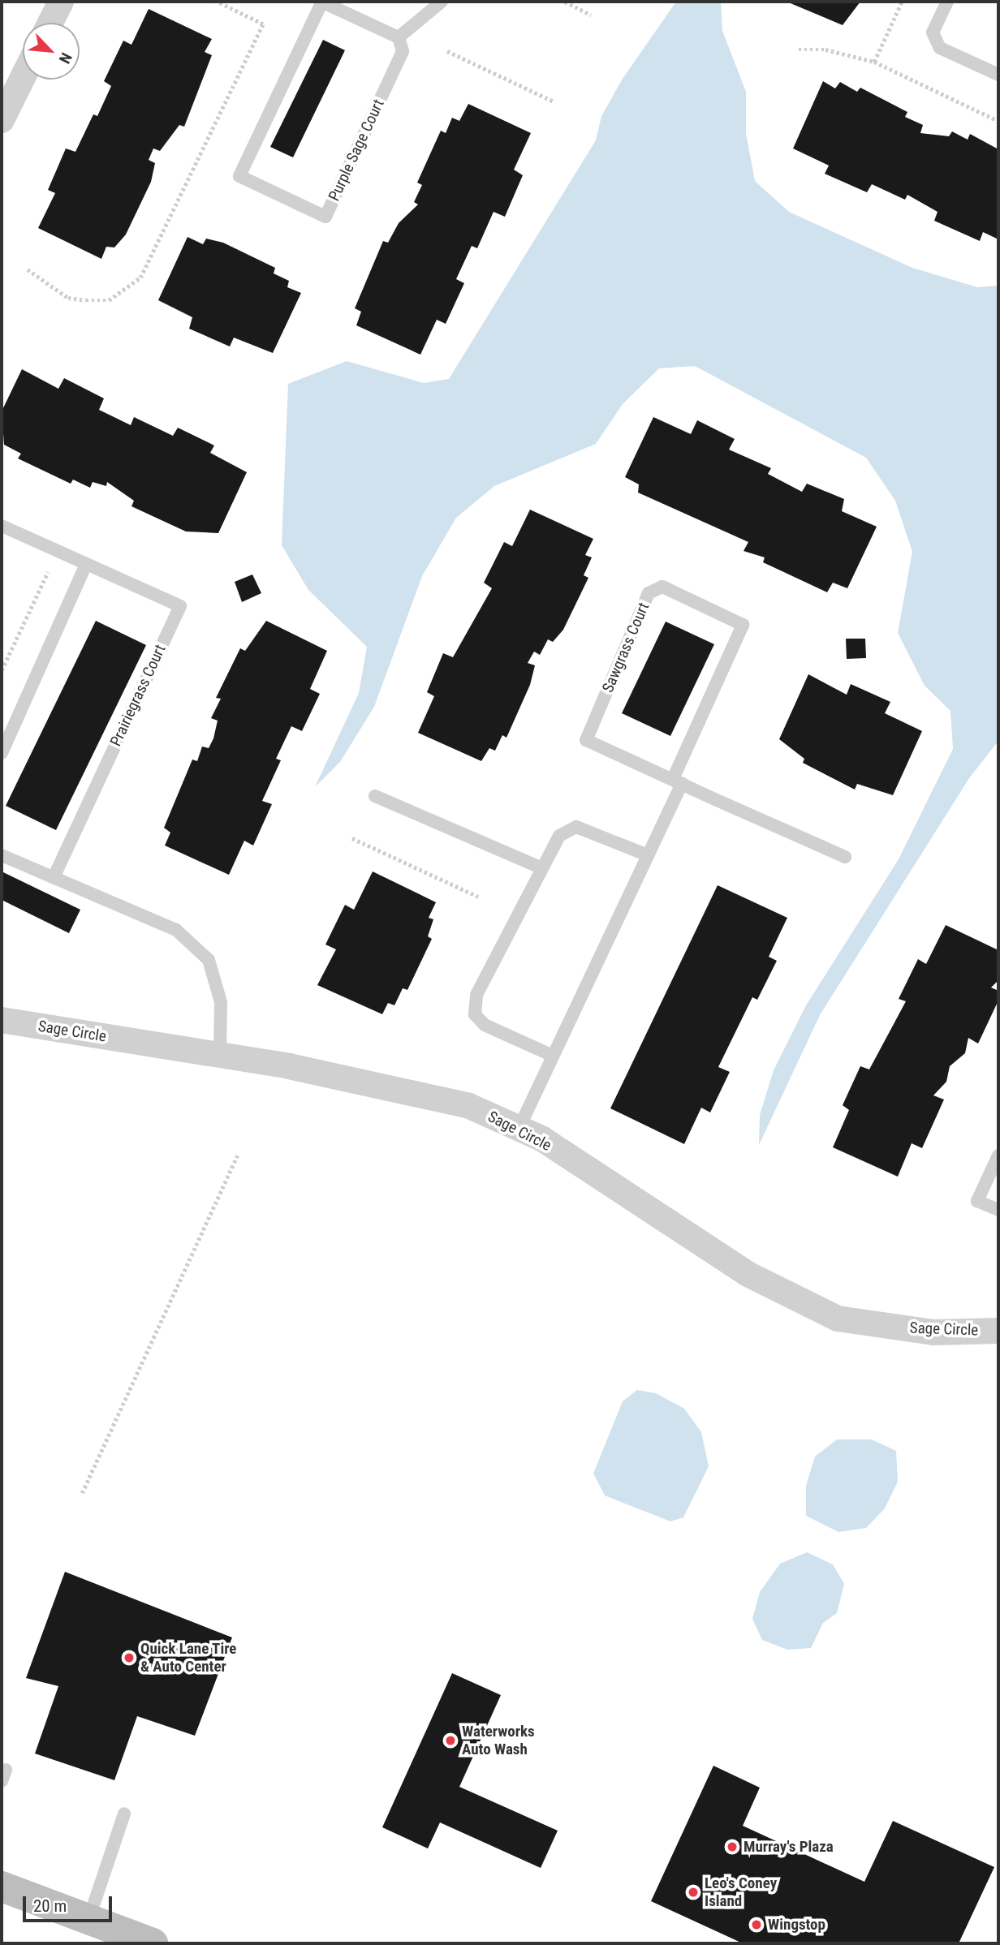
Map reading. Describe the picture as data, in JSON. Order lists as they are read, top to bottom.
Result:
{
  "streets": {
    "street": ["Sage Circle"],
    "lane": ["Purple Sage Court", "Sawgrass Court", "Prairiegrass Court"]
  },
  "crossings": [
    ["Sawgrass Court", "Sage Circle"]
  ],
  "places": [
    "Quick Lane Tire & Auto Center",
    "Waterworks Auto Wash",
    "Murray's Plaza",
    "Leo's Coney Island",
    "Wingstop"
  ],
  "scale_bar": "20 m",
  "north": "bottom right"
}
